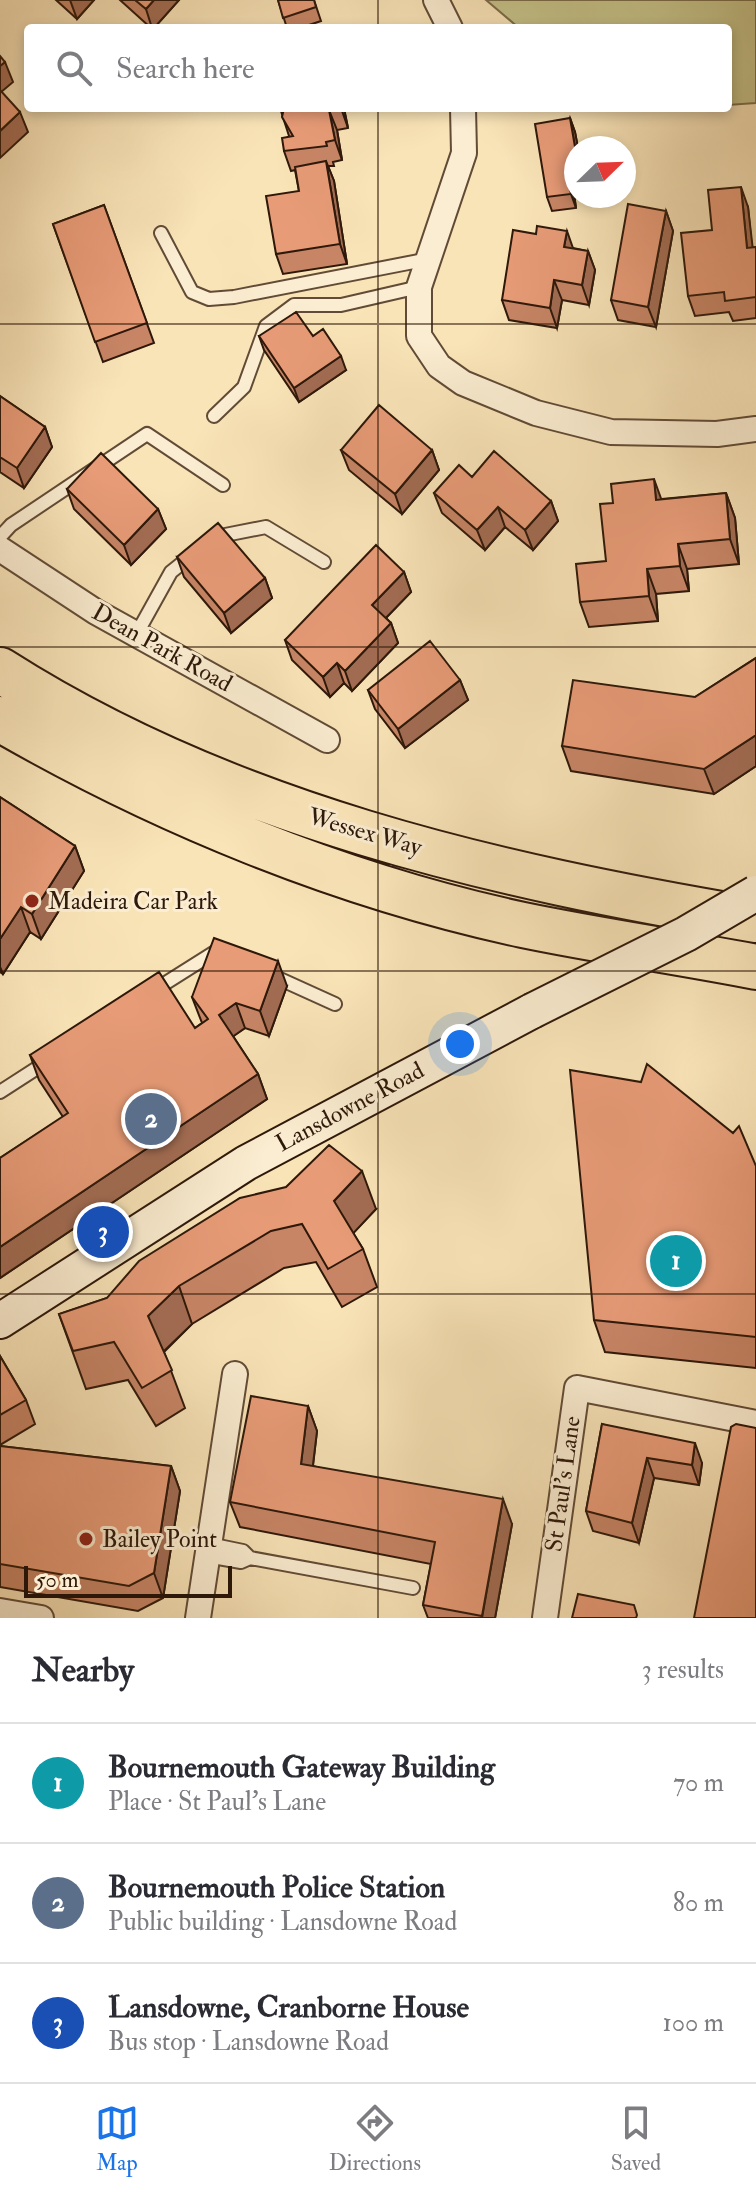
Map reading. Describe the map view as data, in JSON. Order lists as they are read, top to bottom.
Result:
{
  "streets": {
    "highway": ["Wessex Way"],
    "main road": ["Lansdowne Road"],
    "street": ["Dean Park Road", "St Paul's Lane"]
  },
  "places": ["Madeira Car Park", "Bailey Point"],
  "scale_bar": "50 m",
  "north": "top right",
  "page": {
    "search": "Search here",
    "pins": ["2", "3", "1"],
    "scale": "50 m",
    "heading": ["Nearby", "3 results"],
    "list": [
      {
        "mark": "1",
        "name": "Bournemouth Gateway Building",
        "note": "Place · St Paul's Lane",
        "value": "70 m"
      },
      {
        "mark": "2",
        "name": "Bournemouth Police Station",
        "note": "Public building · Lansdowne Road",
        "value": "80 m"
      },
      {
        "mark": "3",
        "name": "Lansdowne, Cranborne House",
        "note": "Bus stop · Lansdowne Road",
        "value": "100 m"
      }
    ],
    "nav": ["Map", "Directions", "Saved"]
  }
}
